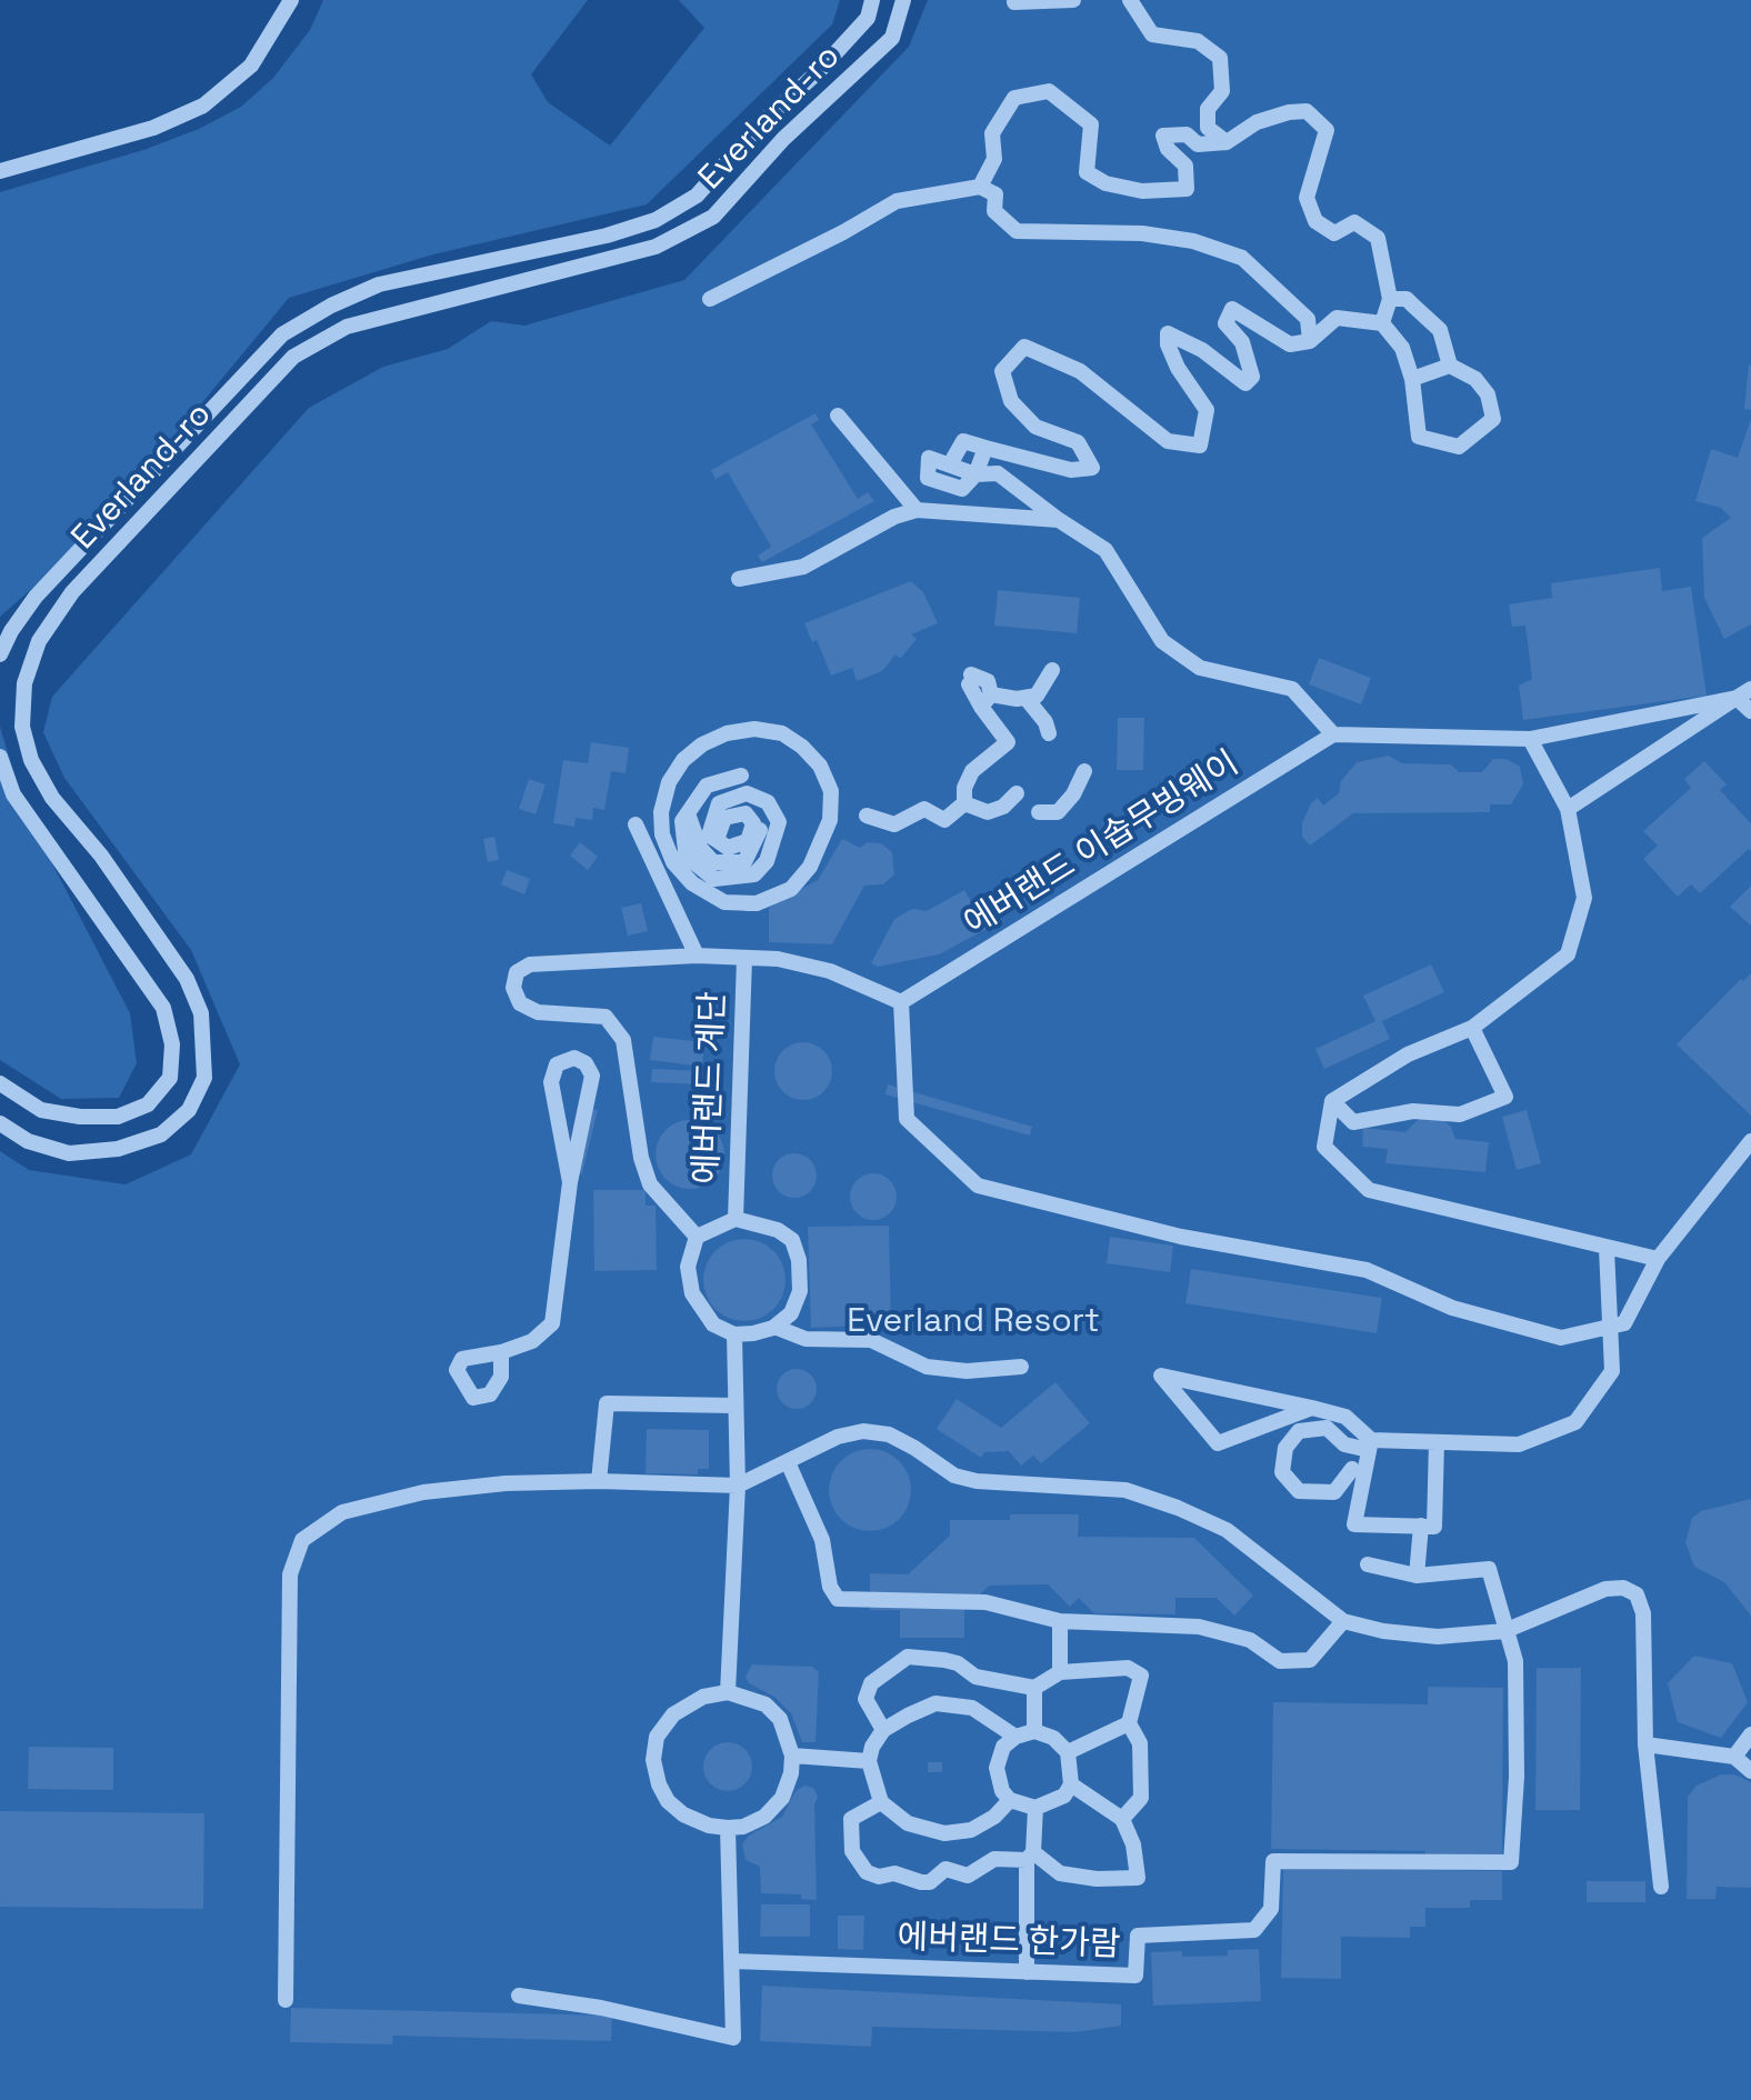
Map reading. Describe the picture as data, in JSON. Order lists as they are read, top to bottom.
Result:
{
  "streets": {
    "street": [
      "Everland-ro",
      "에버랜드 이솝무빙웨이",
      "에버랜드 계단",
      "에버랜드 한가람"
    ]
  },
  "parks": ["Everland Resort"]
}
